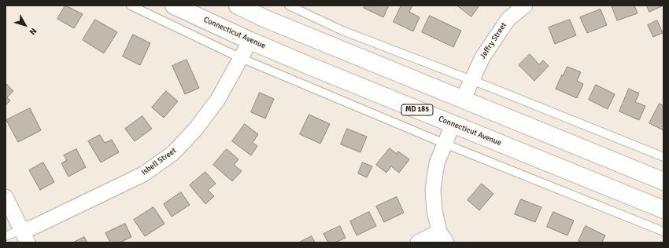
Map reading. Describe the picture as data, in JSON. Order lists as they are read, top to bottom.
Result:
{
  "streets": {
    "main road": ["Connecticut Avenue", "MD 185"],
    "street": ["Jeffry Street", "Isbell Street"]
  },
  "crossings": [
    ["Connecticut Avenue", "Isbell Street"]
  ],
  "north": "bottom right"
}
